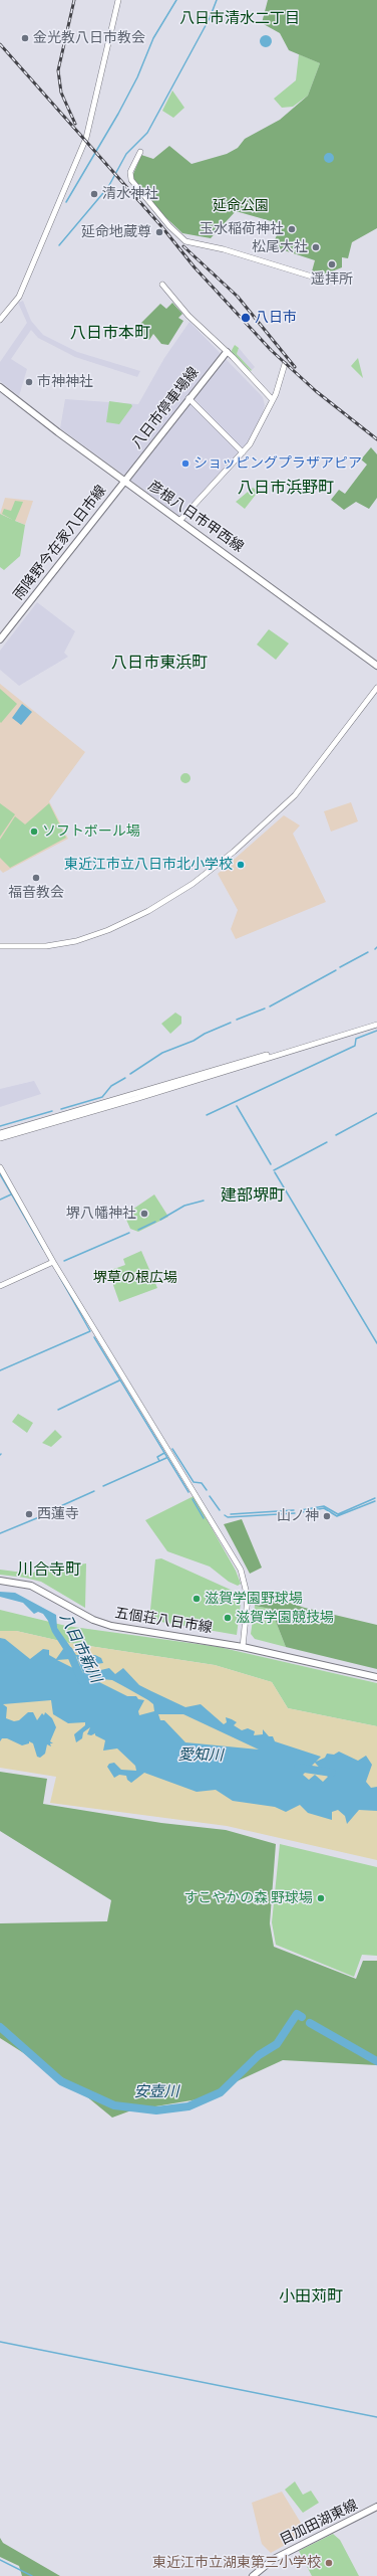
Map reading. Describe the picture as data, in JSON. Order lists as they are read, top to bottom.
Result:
{
  "streets": {
    "main road": [
      "八日市停車場線",
      "彦根八日市甲西線",
      "雨降野今在家八日市線",
      "五個荘八日市線",
      "目加田湖東線"
    ]
  },
  "crossings": [
    ["八日市停車場線", "彦根八日市甲西線"],
    ["八日市停車場線", "雨降野今在家八日市線"],
    ["彦根八日市甲西線", "雨降野今在家八日市線"]
  ],
  "districts": [
    "八日市清水二丁目",
    "八日市本町",
    "八日市浜野町",
    "八日市東浜町",
    "建部堺町",
    "川合寺町",
    "小田苅町"
  ],
  "water": ["八日市新川", "愛知川", "安壺川"],
  "parks": ["延命公園", "堺草の根広場"],
  "places": [
    "金光教八日市教会",
    "清水神社",
    "玉水稲荷神社",
    "延命地蔵尊",
    "松尾大社",
    "遥拝所",
    "八日市",
    "市神神社",
    "ショッピングプラザアピア",
    "ソフトボール場",
    "東近江市立八日市北小学校",
    "福音教会",
    "堺八幡神社",
    "西蓮寺",
    "山ノ神",
    "滋賀学園野球場",
    "滋賀学園競技場",
    "すこやかの森 野球場",
    "東近江市立湖東第三小学校"
  ]
}
